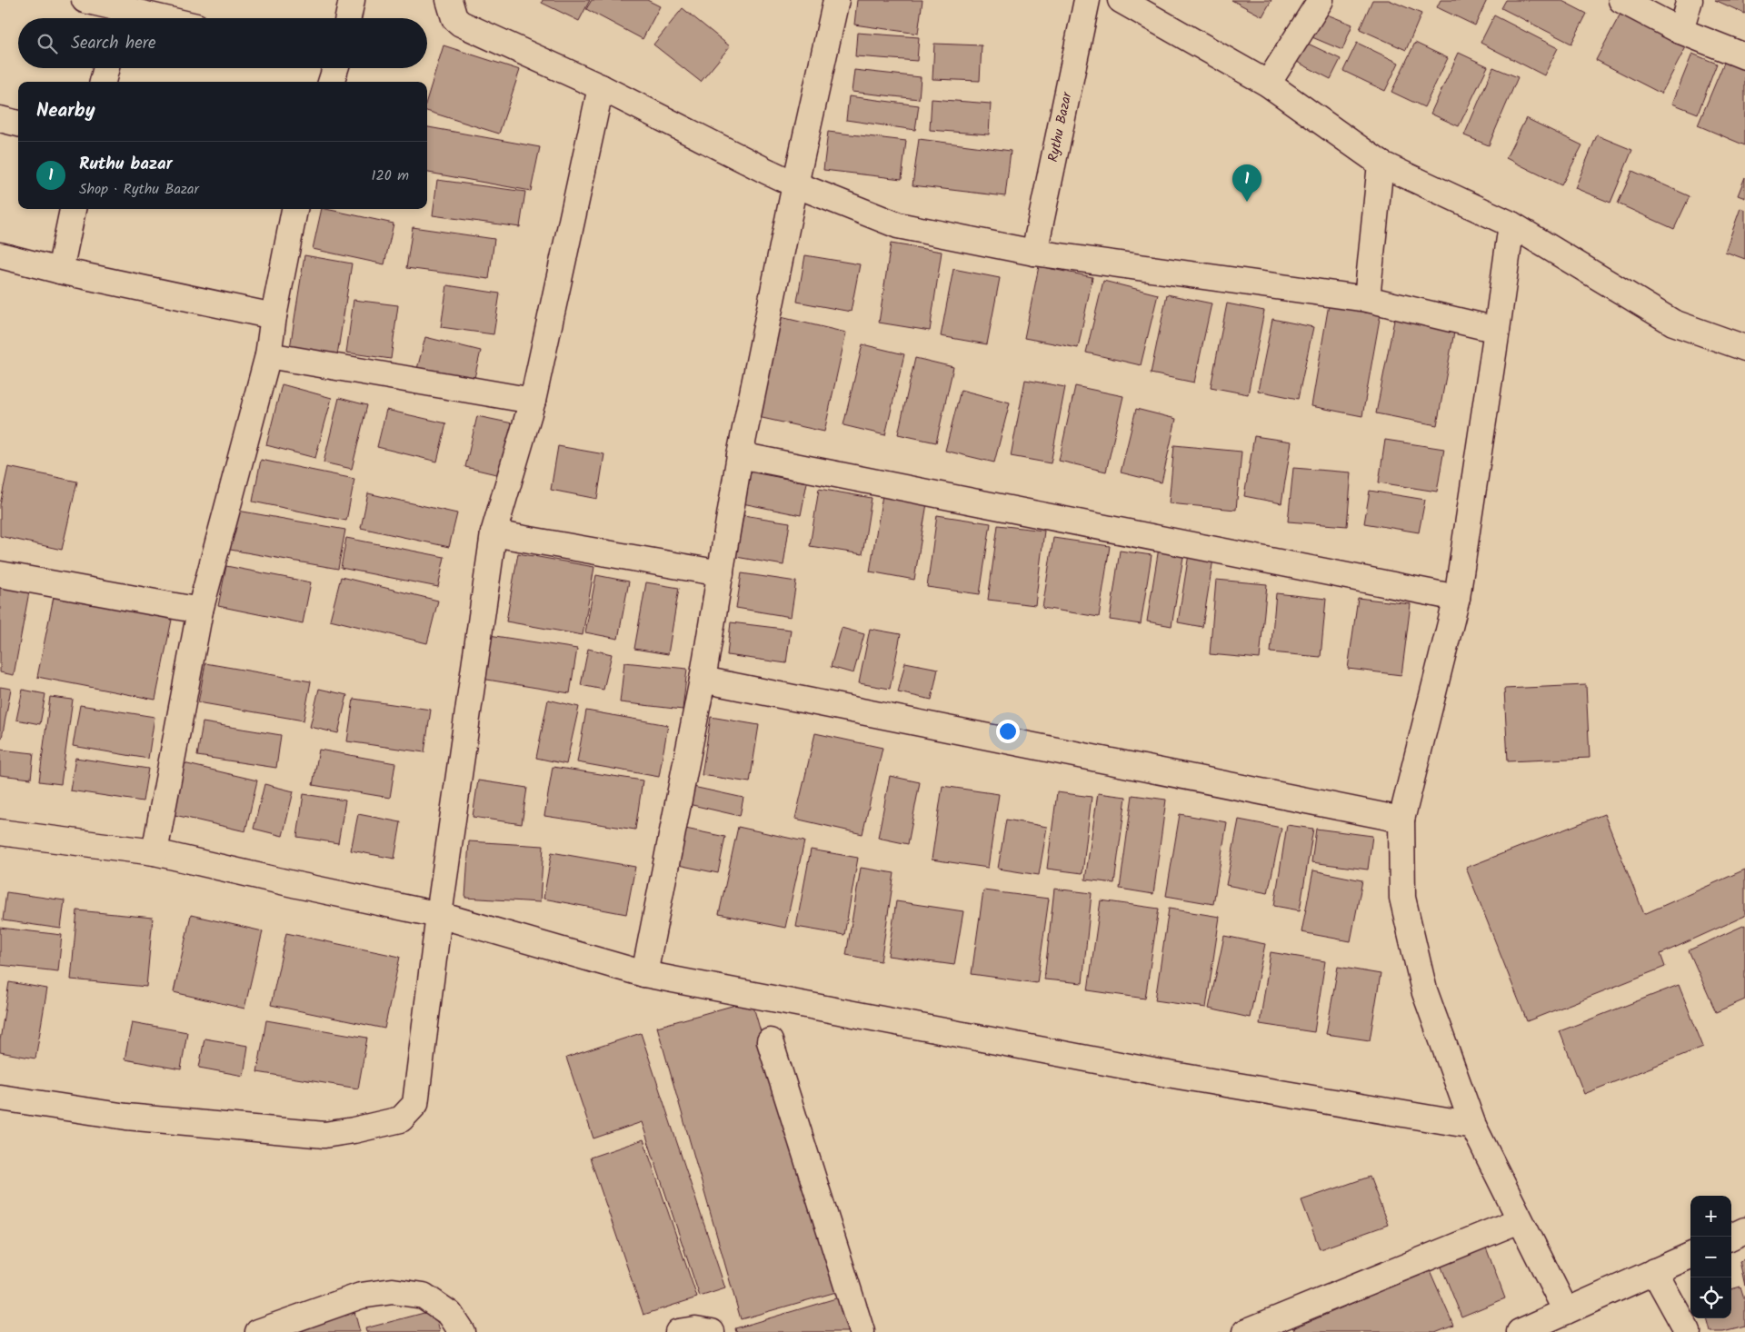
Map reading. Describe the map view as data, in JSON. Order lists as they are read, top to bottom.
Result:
{
  "streets": {
    "street": ["Rythu Bazar"]
  },
  "page": {
    "search": "Search here",
    "heading": "Nearby",
    "list": [
      {
        "mark": "1",
        "name": "Ruthu bazar",
        "note": "Shop · Rythu Bazar",
        "value": "120 m"
      }
    ],
    "pins": "1",
    "map_buttons": ["+", "−"]
  }
}
